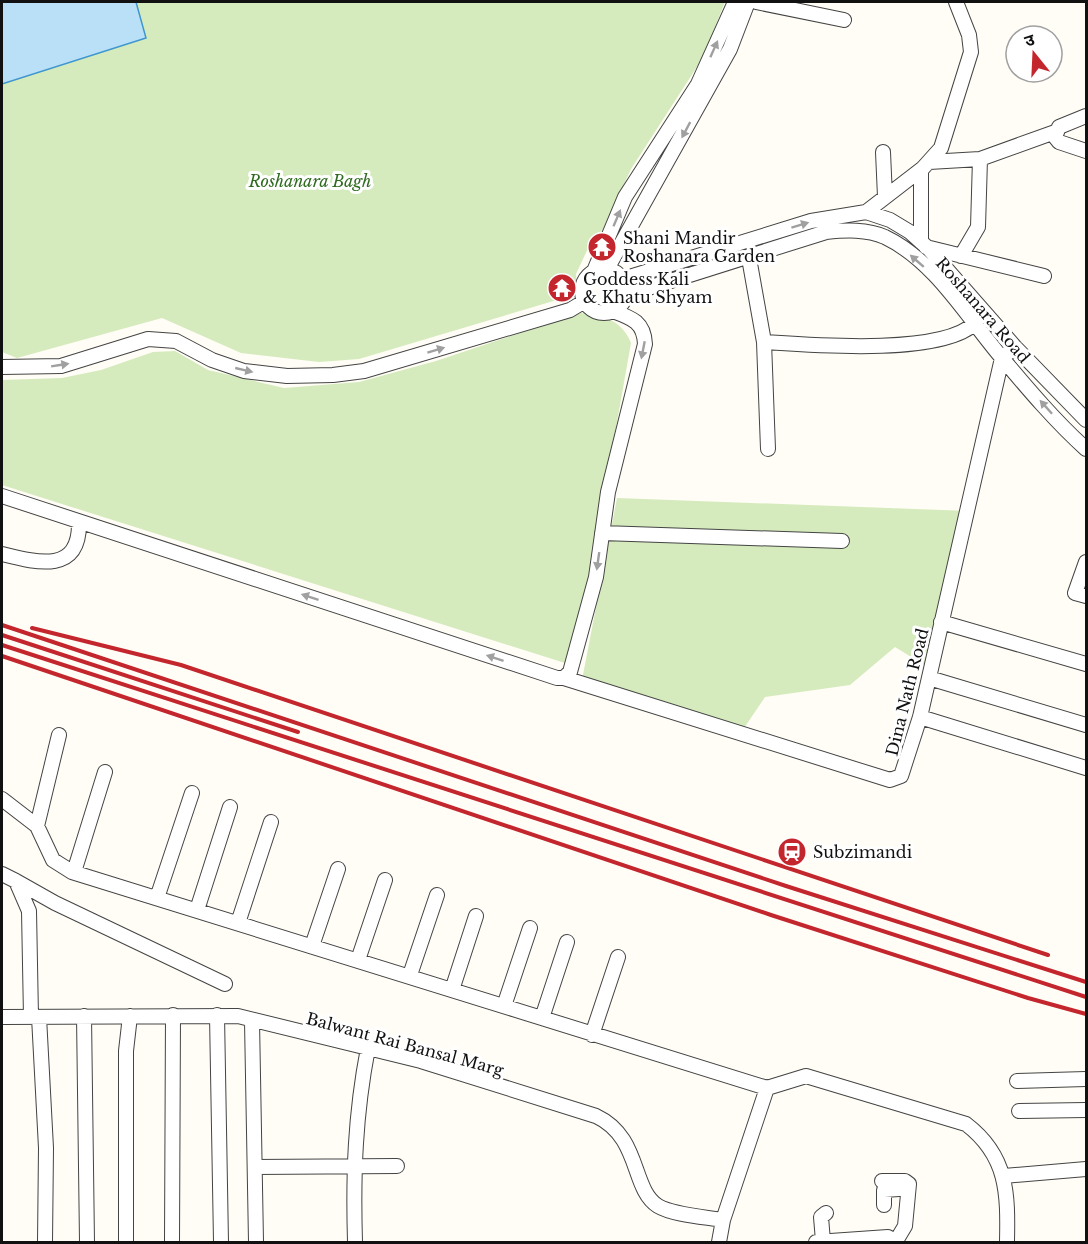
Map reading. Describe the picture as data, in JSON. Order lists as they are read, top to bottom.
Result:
{
  "streets": {
    "street": ["Roshanara Road", "Dina Nath Road", "Balwant Rai Bansal Marg"]
  },
  "crossings": [
    ["Roshanara Road", "Dina Nath Road"]
  ],
  "parks": ["Roshanara Bagh"],
  "places": {
    "temple": ["Shani Mandir Roshanara Garden", "Goddess Kali & Khatu Shyam"],
    "station": ["Subzimandi"]
  },
  "north": "top"
}
